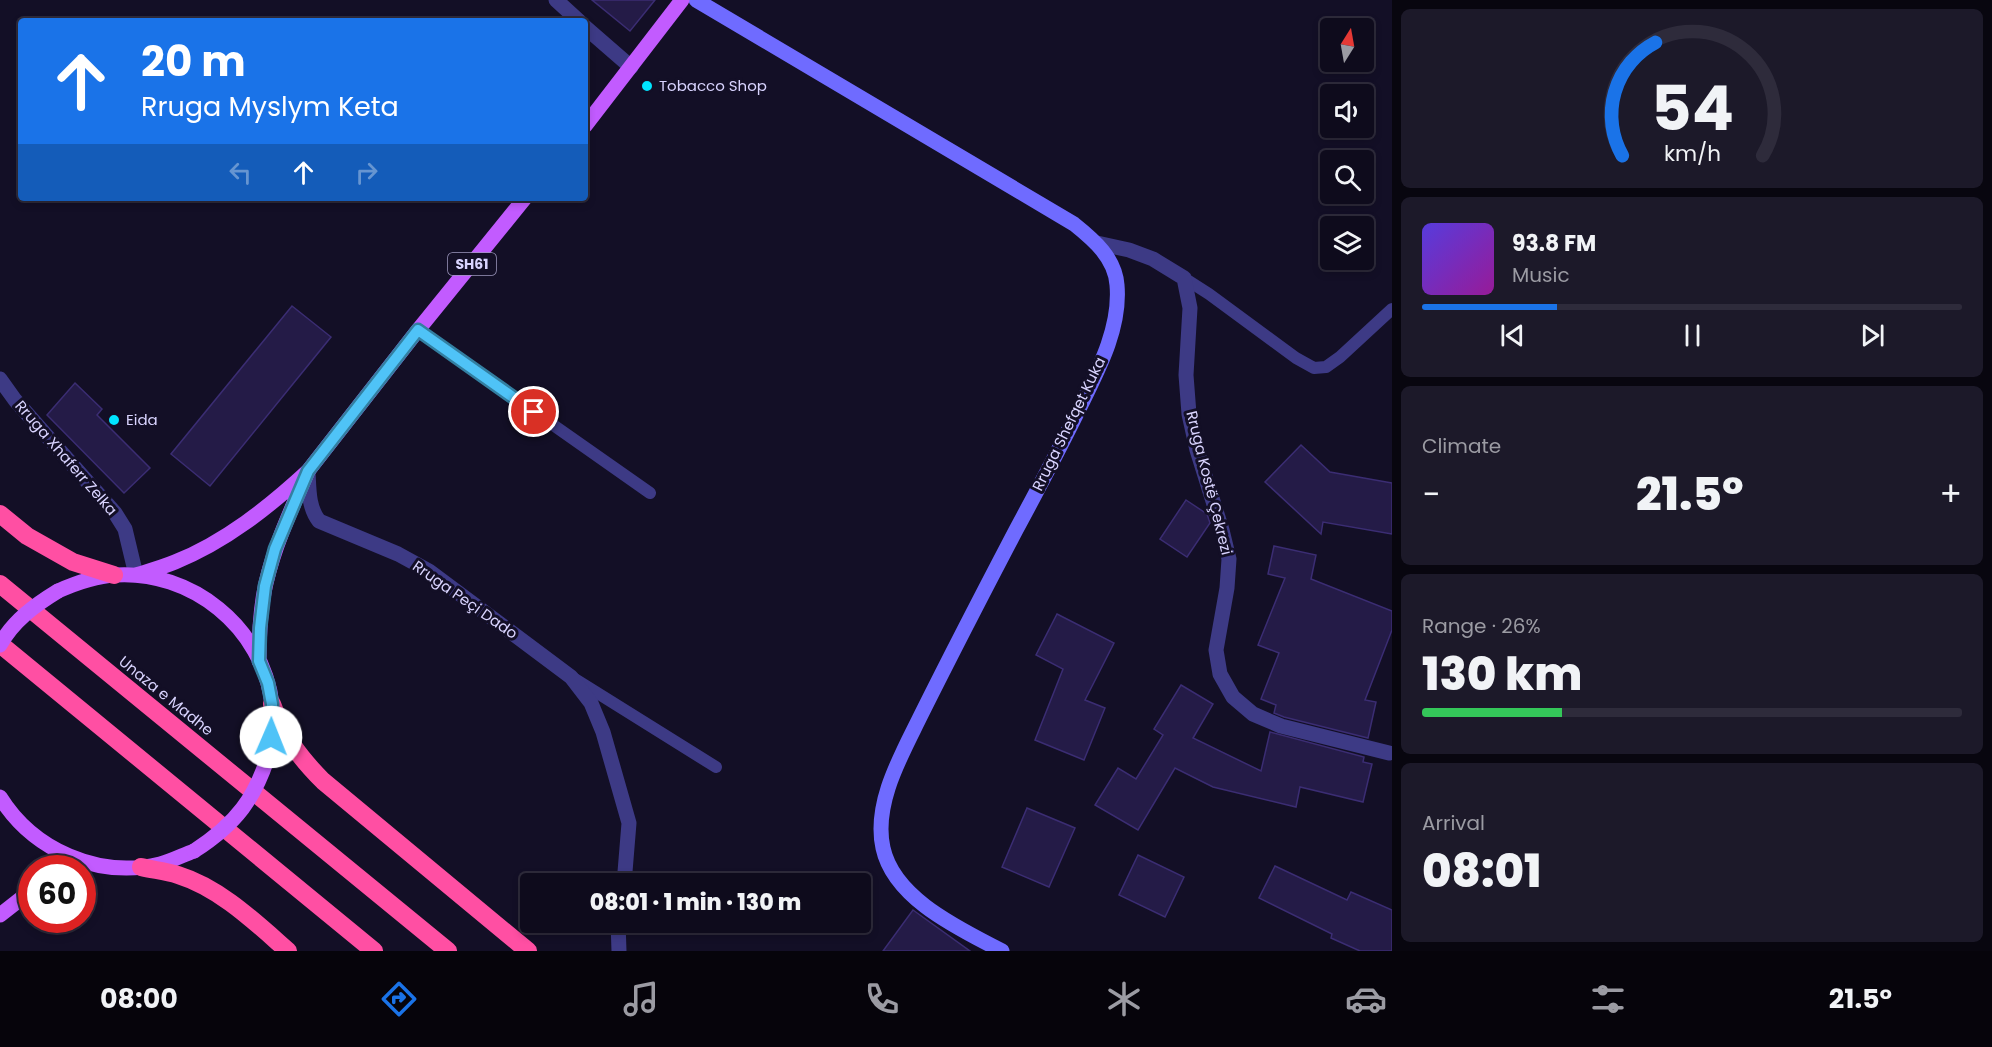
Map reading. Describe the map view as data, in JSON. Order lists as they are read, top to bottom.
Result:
{
  "streets": {
    "highway": ["Unaza e Madhe"],
    "main road": ["SH61"],
    "street": [
      "Rruga Shefqet Kuka",
      "Rruga Xhaferr Zelka",
      "Rruga Kostë Çekrezi",
      "Rruga Peçi Dado"
    ]
  },
  "places": ["Tobacco Shop", "Eida"],
  "north": "top",
  "page": {
    "turn": ["20 m", "Rruga Myslym Keta"],
    "song": ["93.8 FM", "Music"],
    "tile": [
      "Climate",
      ["Range · 26%", "130 km"],
      ["Arrival", "08:01"]
    ],
    "heat": ["−", "21.5°", "+"],
    "limit": "60",
    "trip": "08:01 · 1 min · 130 m",
    "tabs": ["08:00", "21.5°"],
    "gauge": ["54", "km/h"]
  }
}
